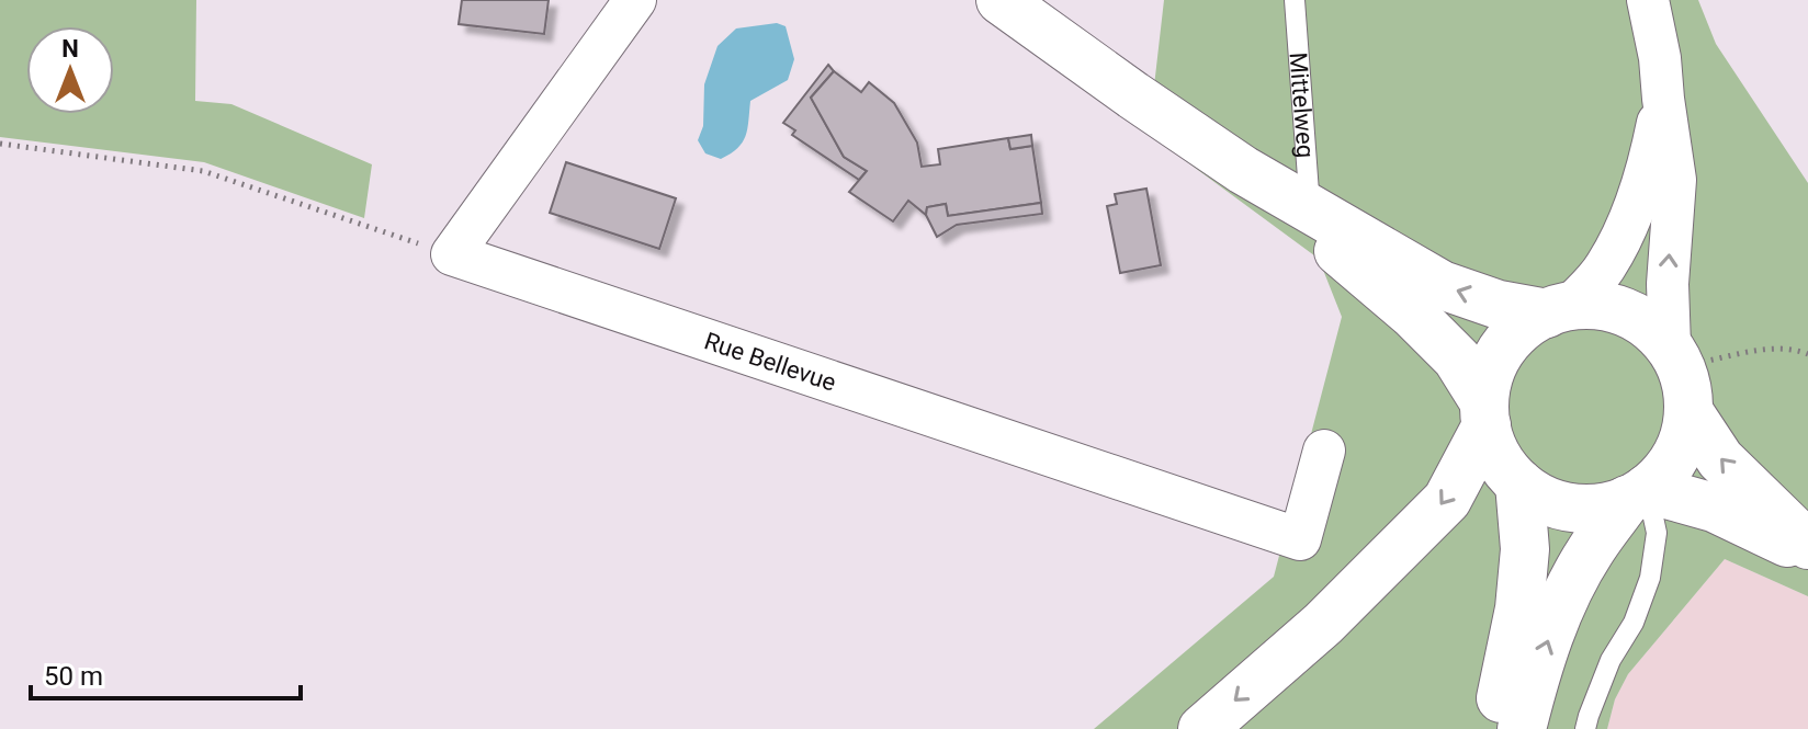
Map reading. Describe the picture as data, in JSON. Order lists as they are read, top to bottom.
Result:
{
  "streets": {
    "street": ["Rue Bellevue"],
    "lane": ["Mittelweg"]
  },
  "scale_bar": "50 m",
  "north": "top"
}
